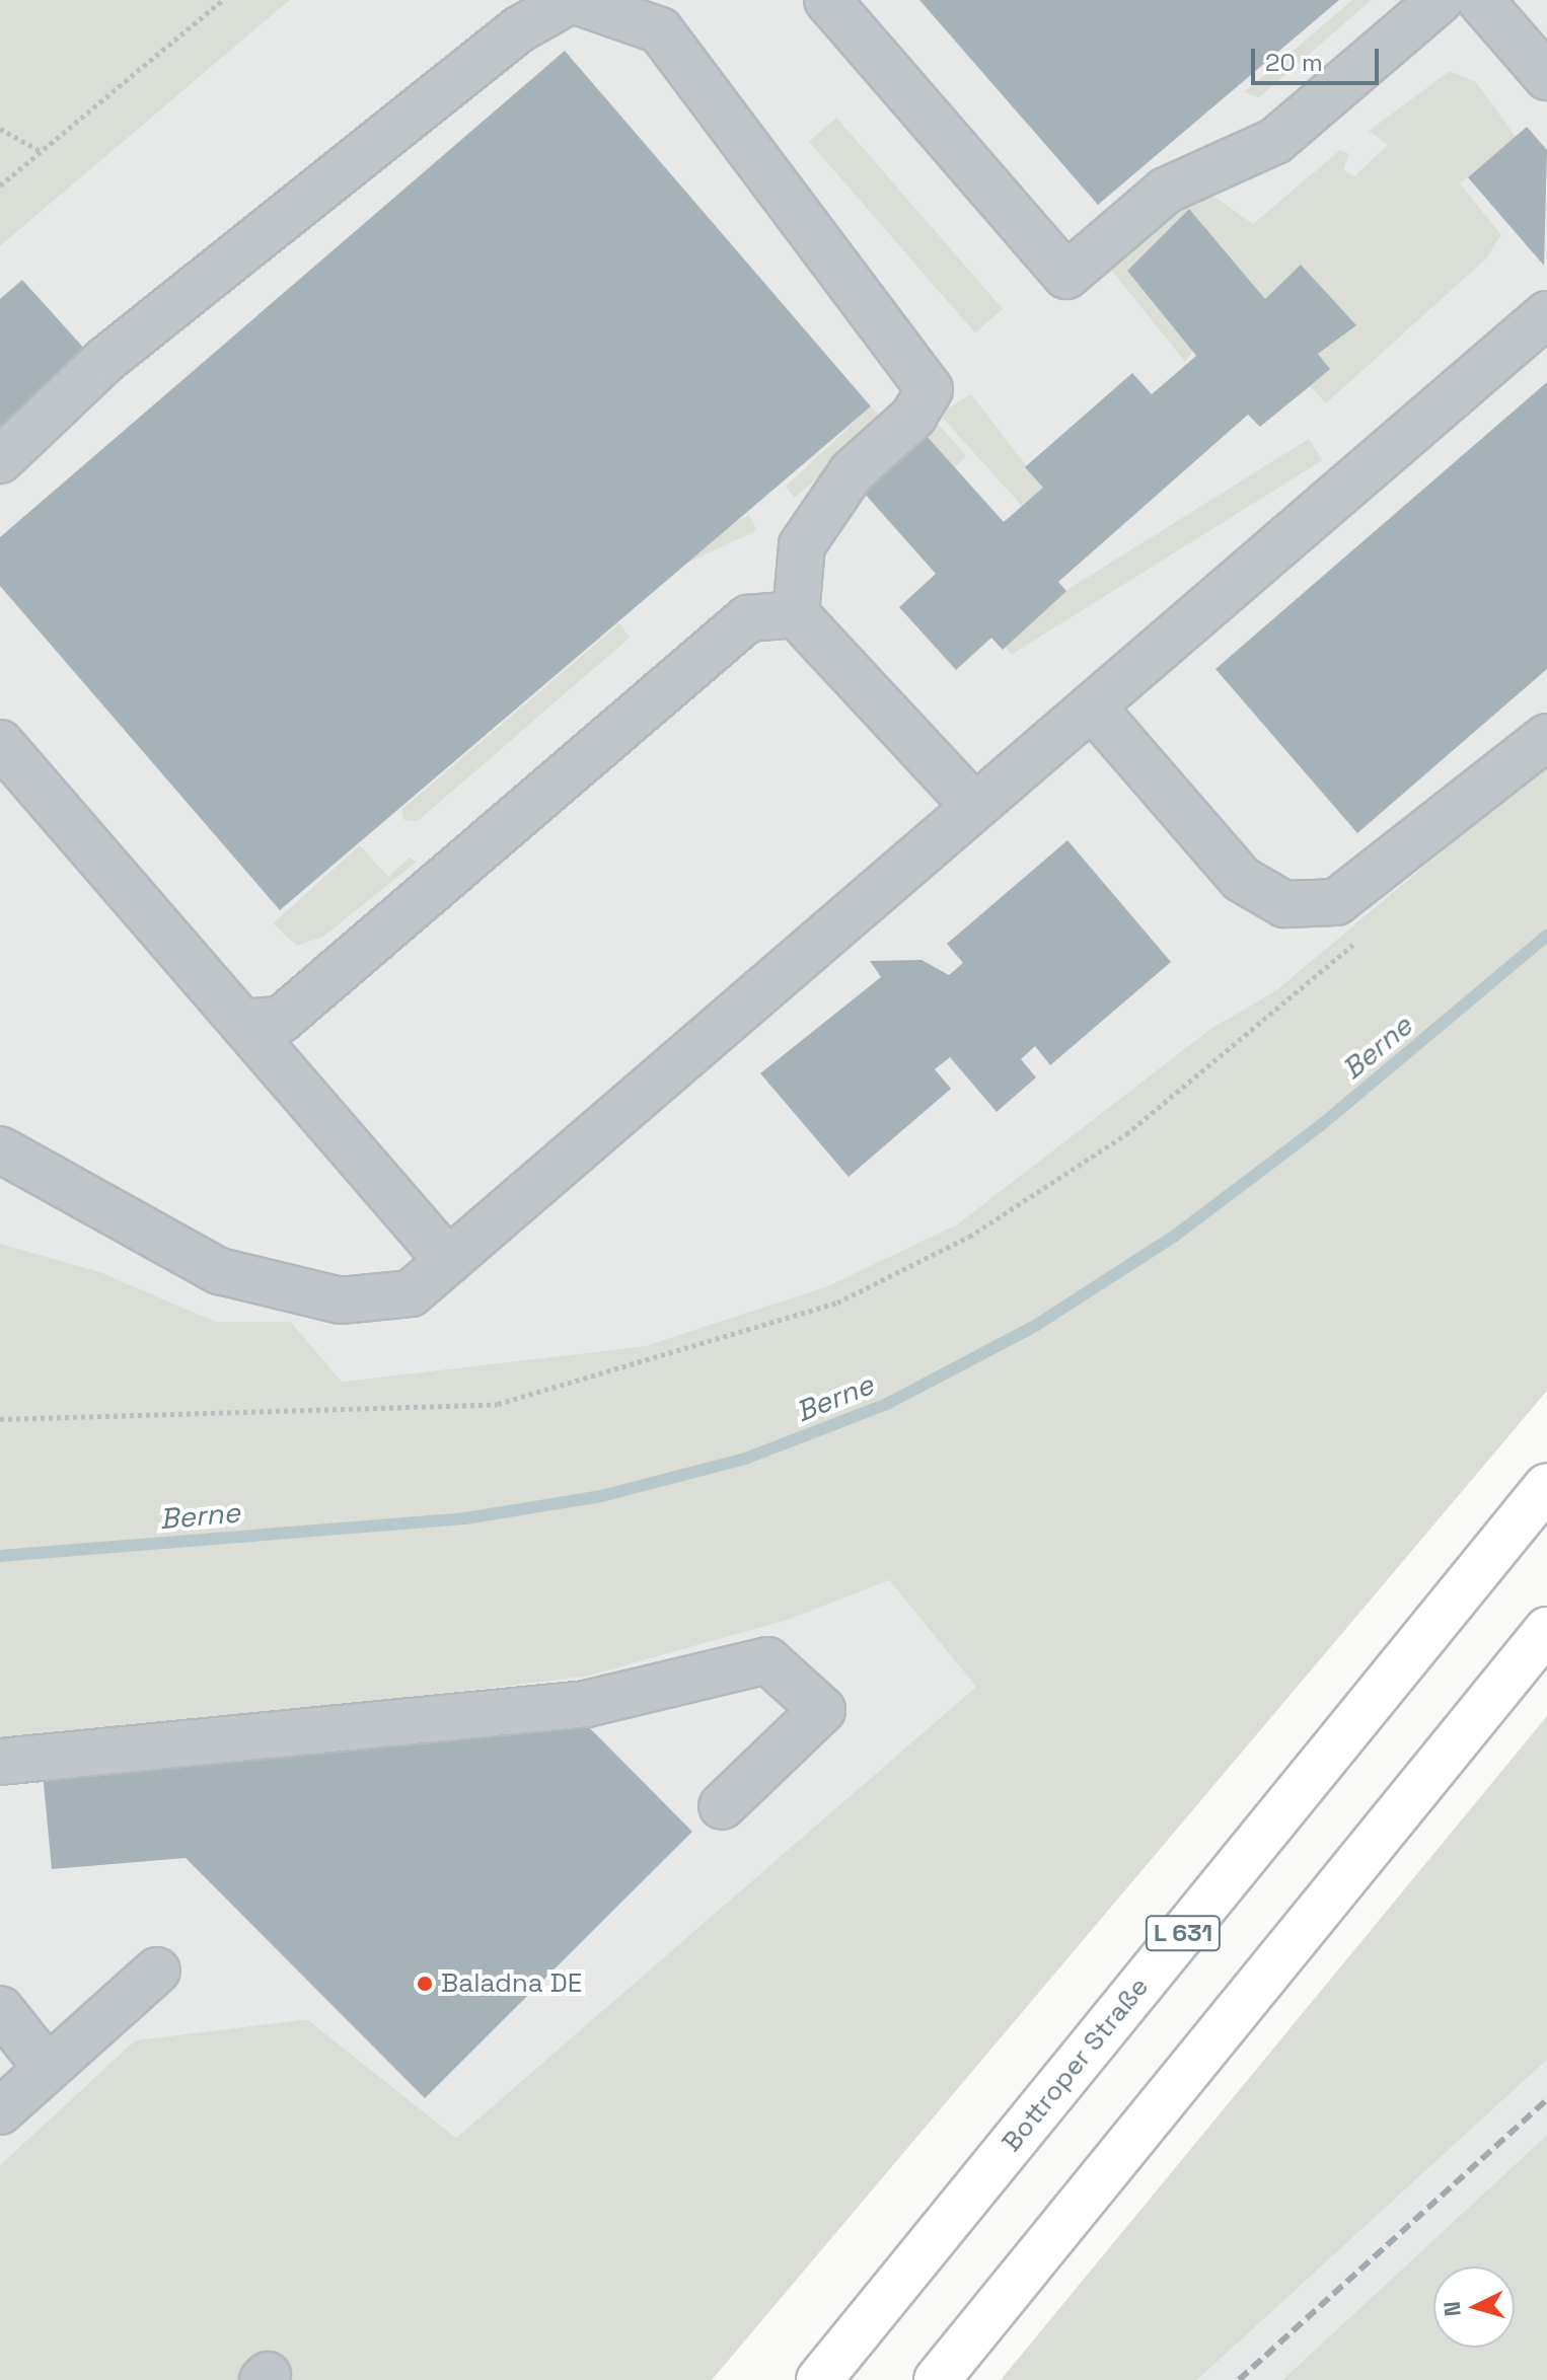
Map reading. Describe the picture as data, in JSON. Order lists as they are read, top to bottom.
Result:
{
  "streets": {
    "main road": ["L 631", "Bottroper Straße"]
  },
  "water": ["Berne"],
  "places": ["Baladna DE"],
  "scale_bar": "20 m",
  "north": "left"
}
